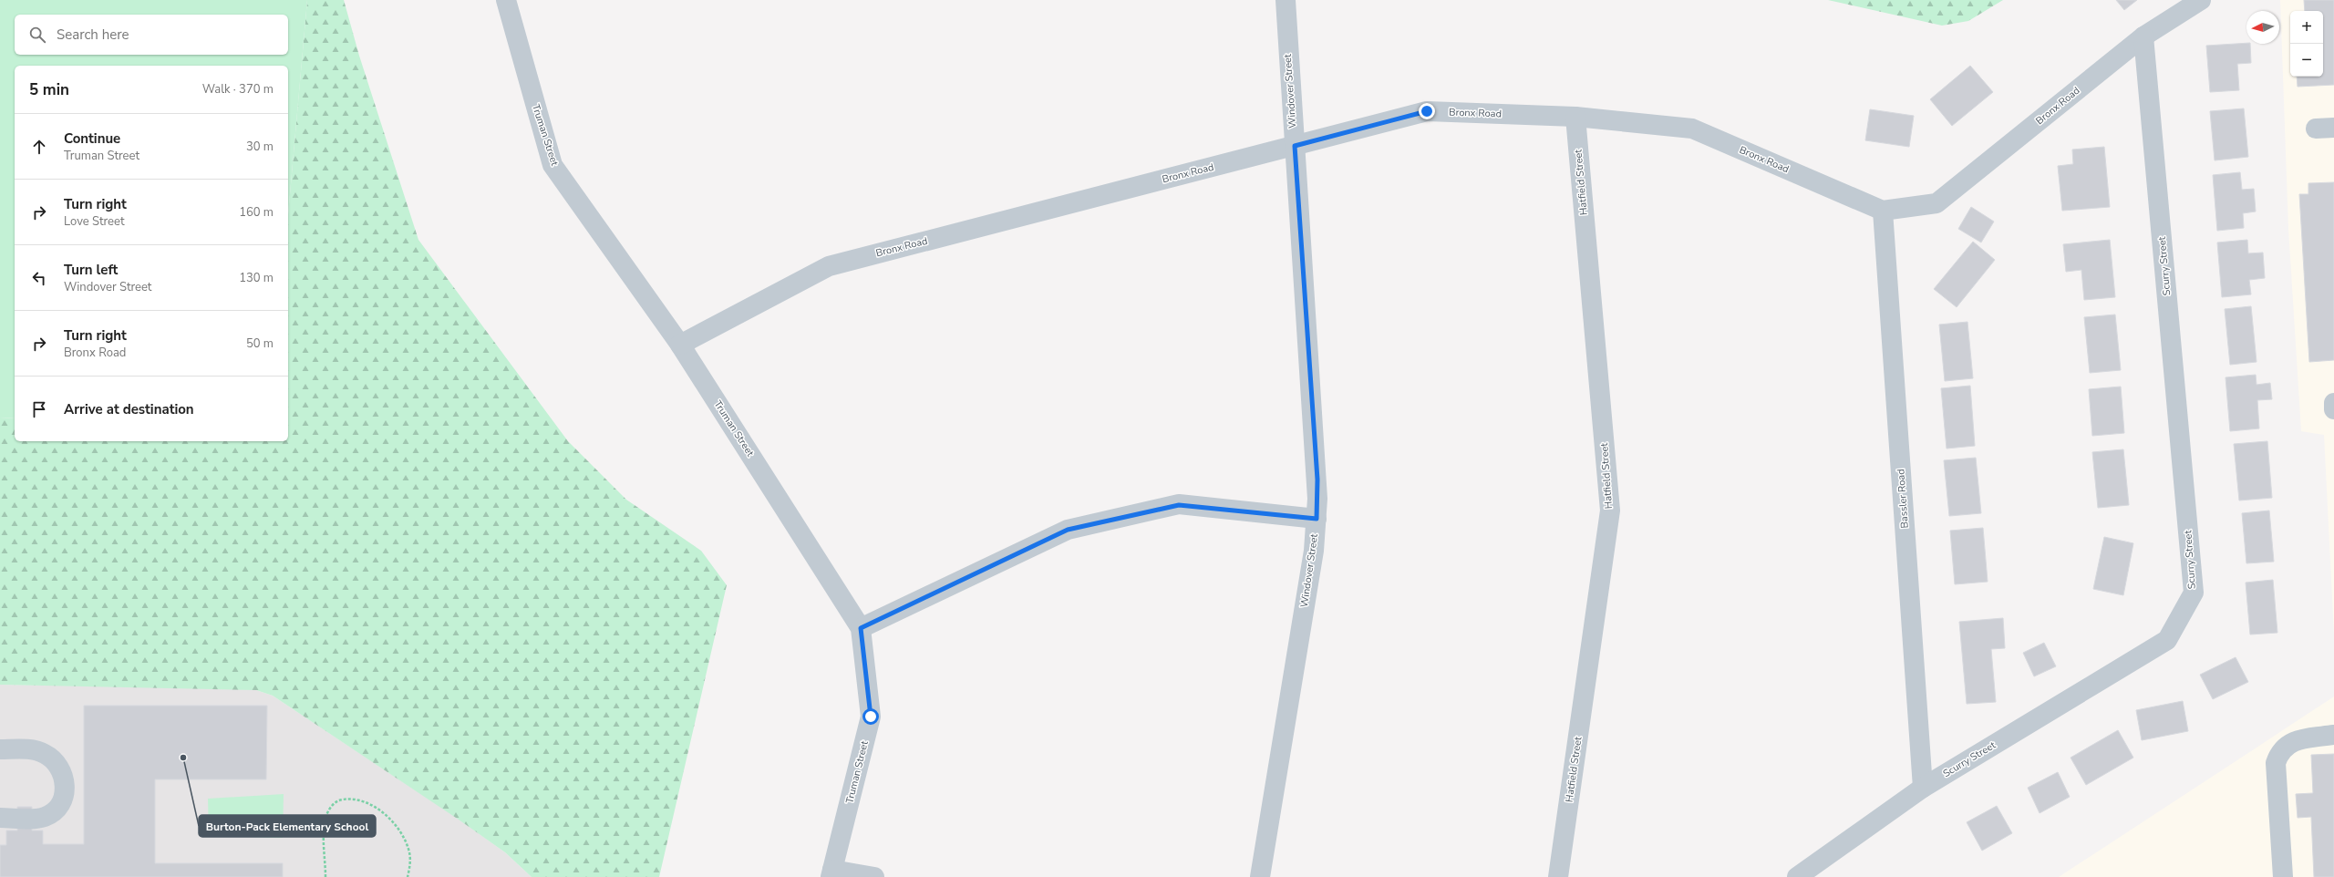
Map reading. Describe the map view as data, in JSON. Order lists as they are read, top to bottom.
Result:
{
  "streets": {
    "street": [
      "Windover Street",
      "Bronx Road",
      "Truman Street",
      "Hatfield Street",
      "Scurry Street",
      "Bassler Road"
    ]
  },
  "crossings": [
    ["Windover Street", "Bronx Road"],
    ["Bronx Road", "Truman Street"],
    ["Bronx Road", "Hatfield Street"],
    ["Bronx Road", "Scurry Street"],
    ["Bronx Road", "Bassler Road"],
    ["Scurry Street", "Bassler Road"]
  ],
  "places": ["Burton-Pack Elementary School"],
  "north": "left",
  "page": {
    "map_buttons": ["+", "−"],
    "search": "Search here",
    "heading": ["5 min", "Walk · 370 m"],
    "list": [
      ["Continue", "Truman Street", "30 m"],
      ["Turn right", "Love Street", "160 m"],
      ["Turn left", "Windover Street", "130 m"],
      ["Turn right", "Bronx Road", "50 m"],
      "Arrive at destination"
    ]
  }
}
